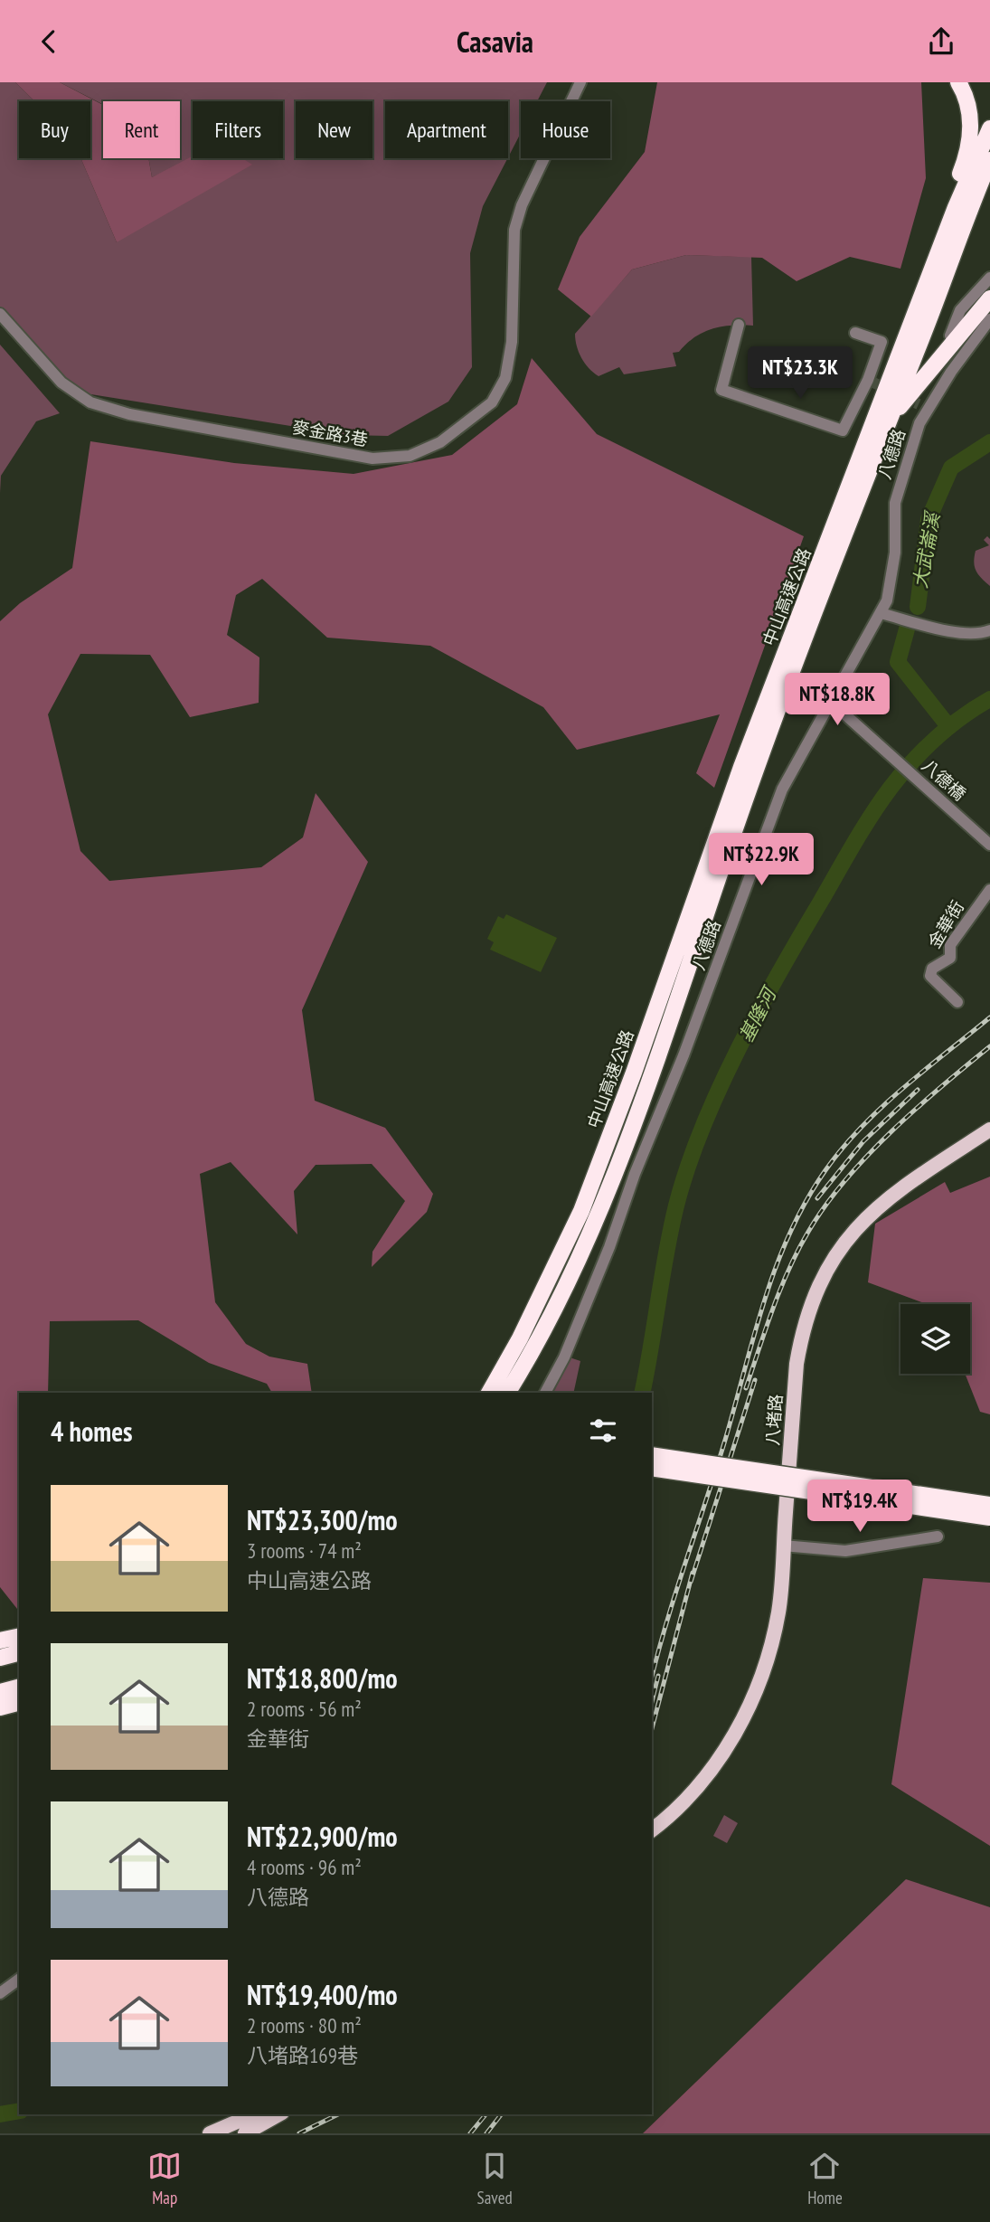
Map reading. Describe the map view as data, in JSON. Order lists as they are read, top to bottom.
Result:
{
  "streets": {
    "highway": ["中山高速公路"],
    "main road": ["八堵路"],
    "street": [
      "麥金路3巷",
      "八德路",
      "八德橋",
      "金華街"
    ]
  },
  "crossings": [
    ["八德路", "八德橋"]
  ],
  "water": ["大武崙溪", "基隆河"],
  "page": {
    "header": "Casavia",
    "chip": [
      "Buy",
      "Rent",
      "Filters",
      "New",
      "Apartment",
      "House"
    ],
    "price": [
      "NT$23.3K",
      "NT$18.8K",
      "NT$22.9K",
      "NT$19.4K"
    ],
    "heading": "4 homes",
    "list": [
      {
        "name": "NT$23,300/mo",
        "note": "3 rooms · 74 m² · 中山高速公路"
      },
      {
        "name": "NT$18,800/mo",
        "note": "2 rooms · 56 m² · 金華街"
      },
      {
        "name": "NT$22,900/mo",
        "note": "4 rooms · 96 m² · 八德路"
      },
      {
        "name": "NT$19,400/mo",
        "note": "2 rooms · 80 m² · 八堵路169巷"
      }
    ],
    "tabs": ["Map", "Saved", "Home"]
  }
}
